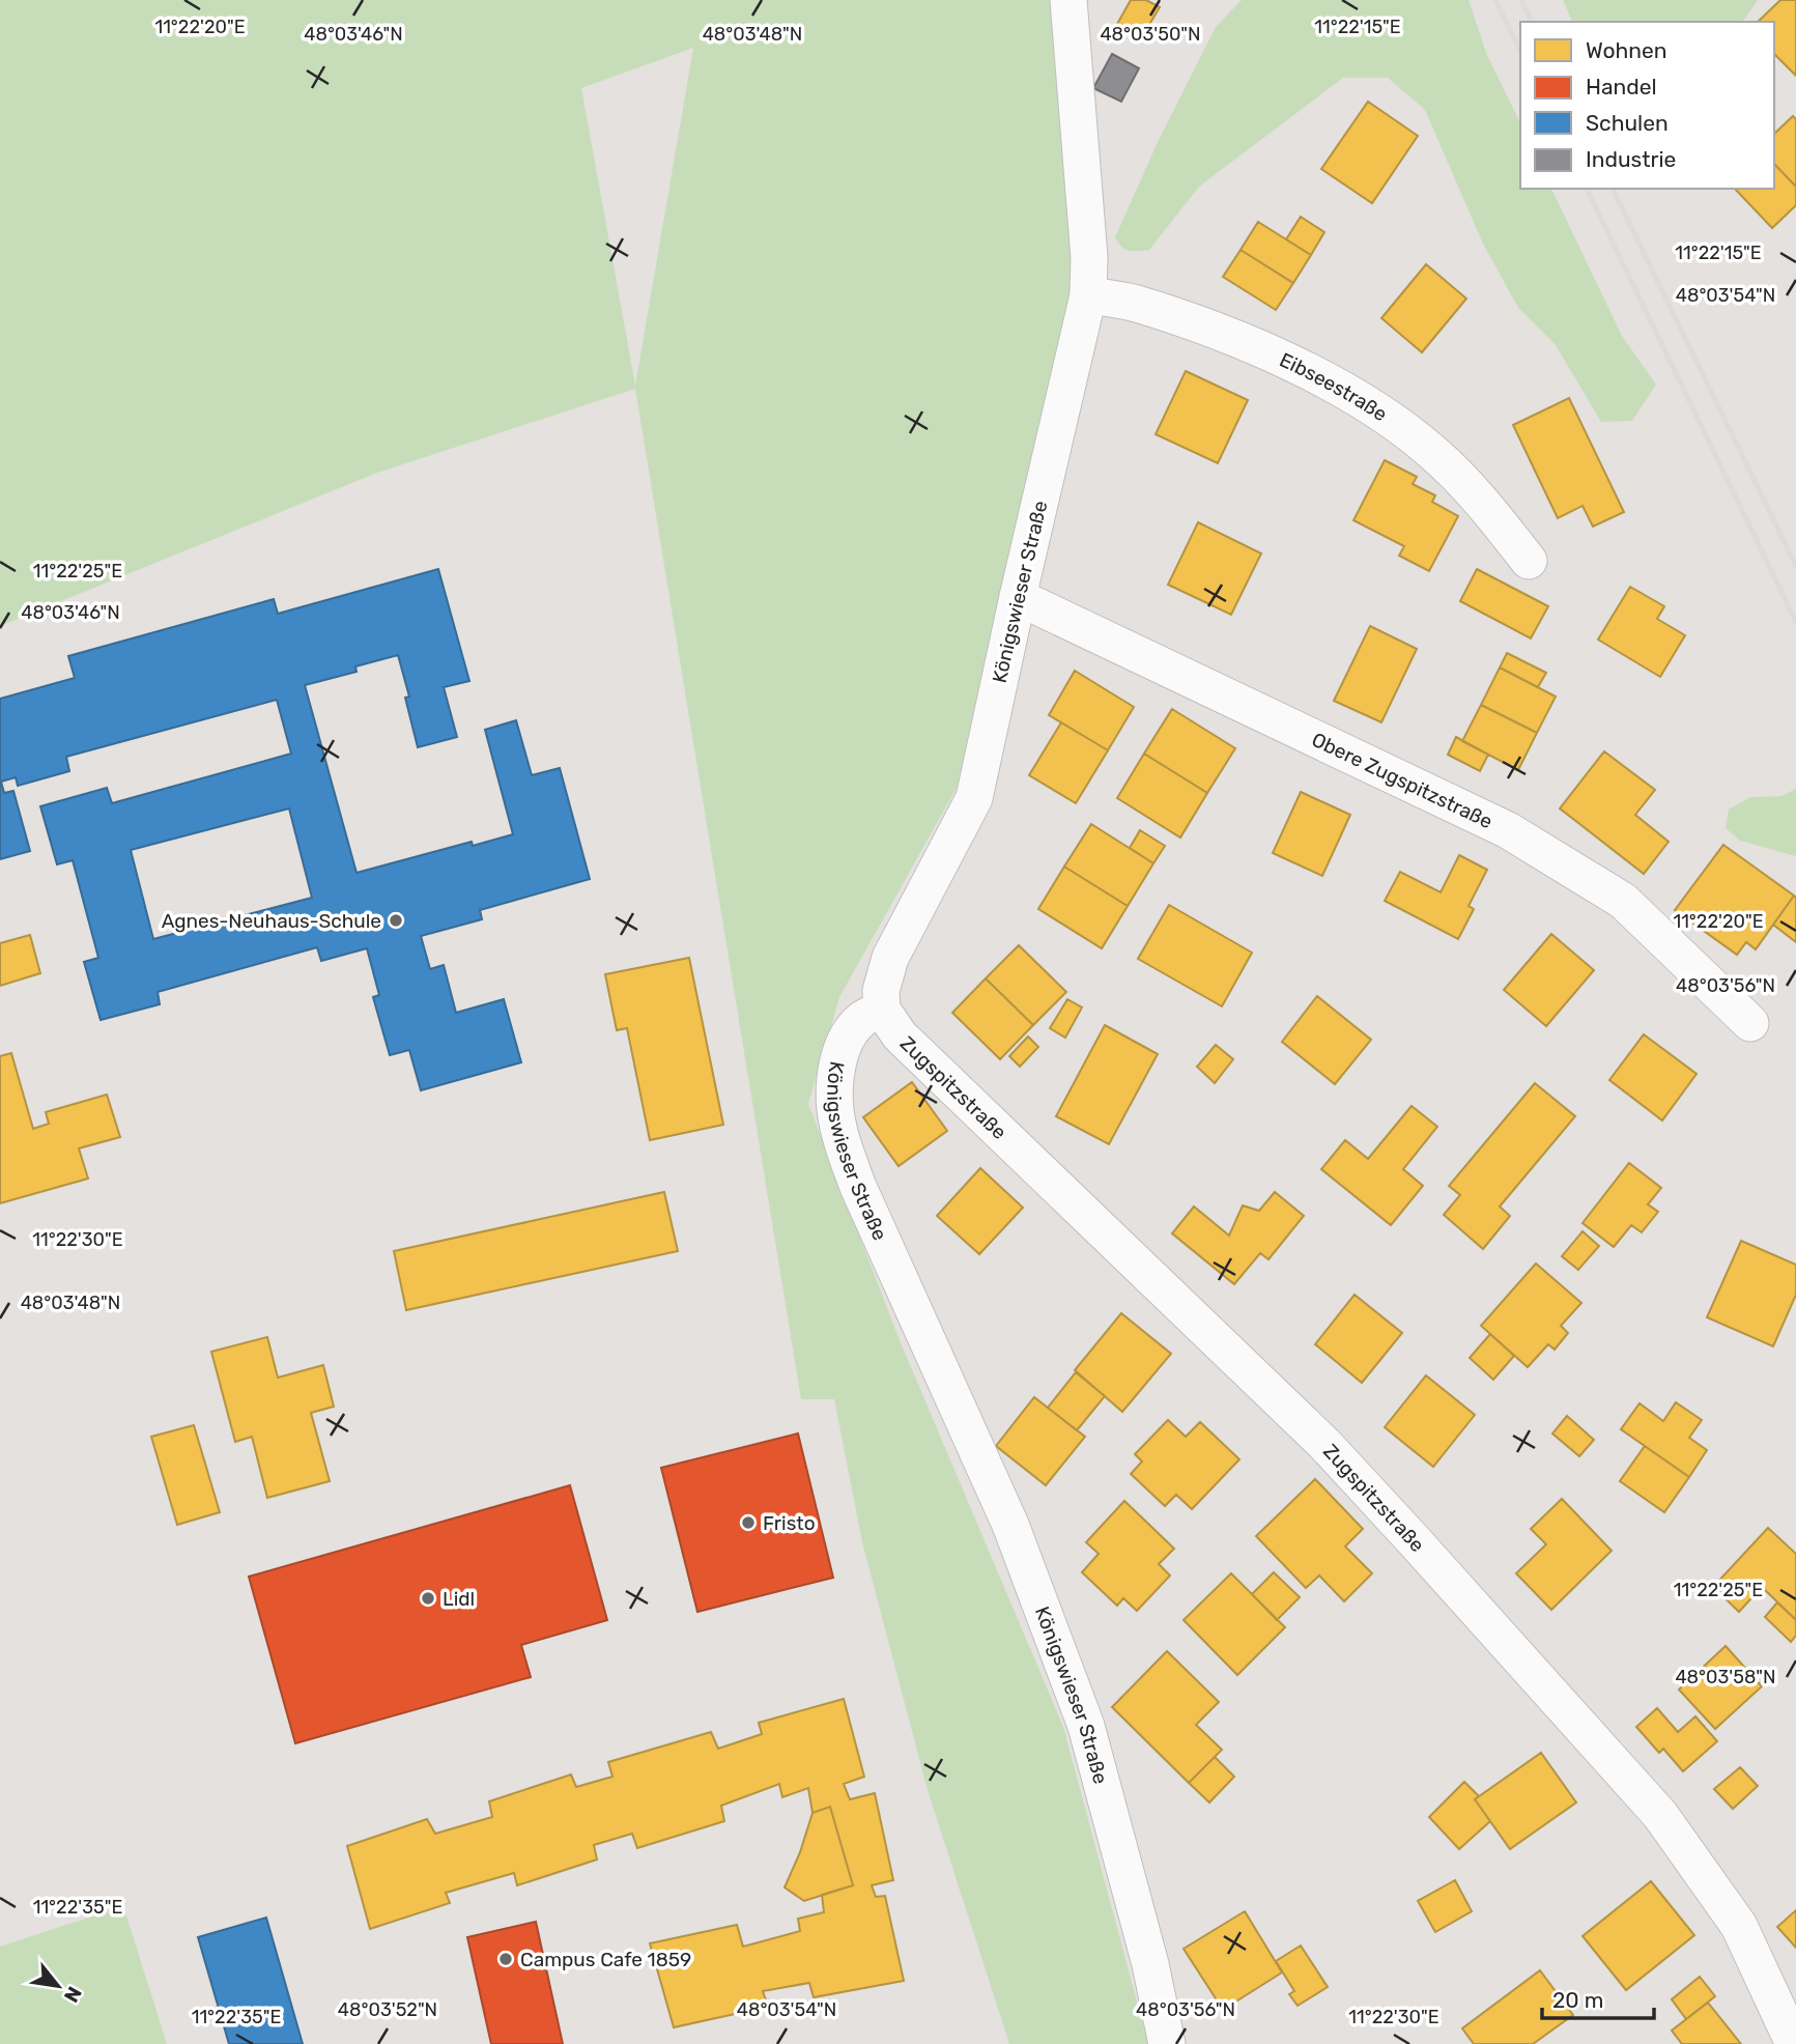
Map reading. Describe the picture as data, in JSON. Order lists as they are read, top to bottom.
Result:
{
  "streets": {
    "street": [
      "Eibseestraße",
      "Königswieser Straße",
      "Obere Zugspitzstraße",
      "Zugspitzstraße"
    ]
  },
  "crossings": [
    ["Eibseestraße", "Königswieser Straße"],
    ["Königswieser Straße", "Obere Zugspitzstraße"],
    ["Königswieser Straße", "Zugspitzstraße"]
  ],
  "places": [
    "Agnes-Neuhaus-Schule",
    "Fristo",
    "Lidl",
    "Campus Cafe 1859"
  ],
  "legend": [
    "Wohnen",
    "Handel",
    "Schulen",
    "Industrie"
  ],
  "scale_bar": "20 m",
  "north": "bottom right",
  "coordinates": [
    "11°22'20\"E",
    "11°22'15\"E",
    "48°03'46\"N",
    "48°03'48\"N",
    "48°03'50\"N",
    "48°03'54\"N",
    "11°22'25\"E",
    "48°03'56\"N",
    "11°22'30\"E",
    "48°03'58\"N",
    "11°22'35\"E",
    "48°03'52\"N"
  ]
}
